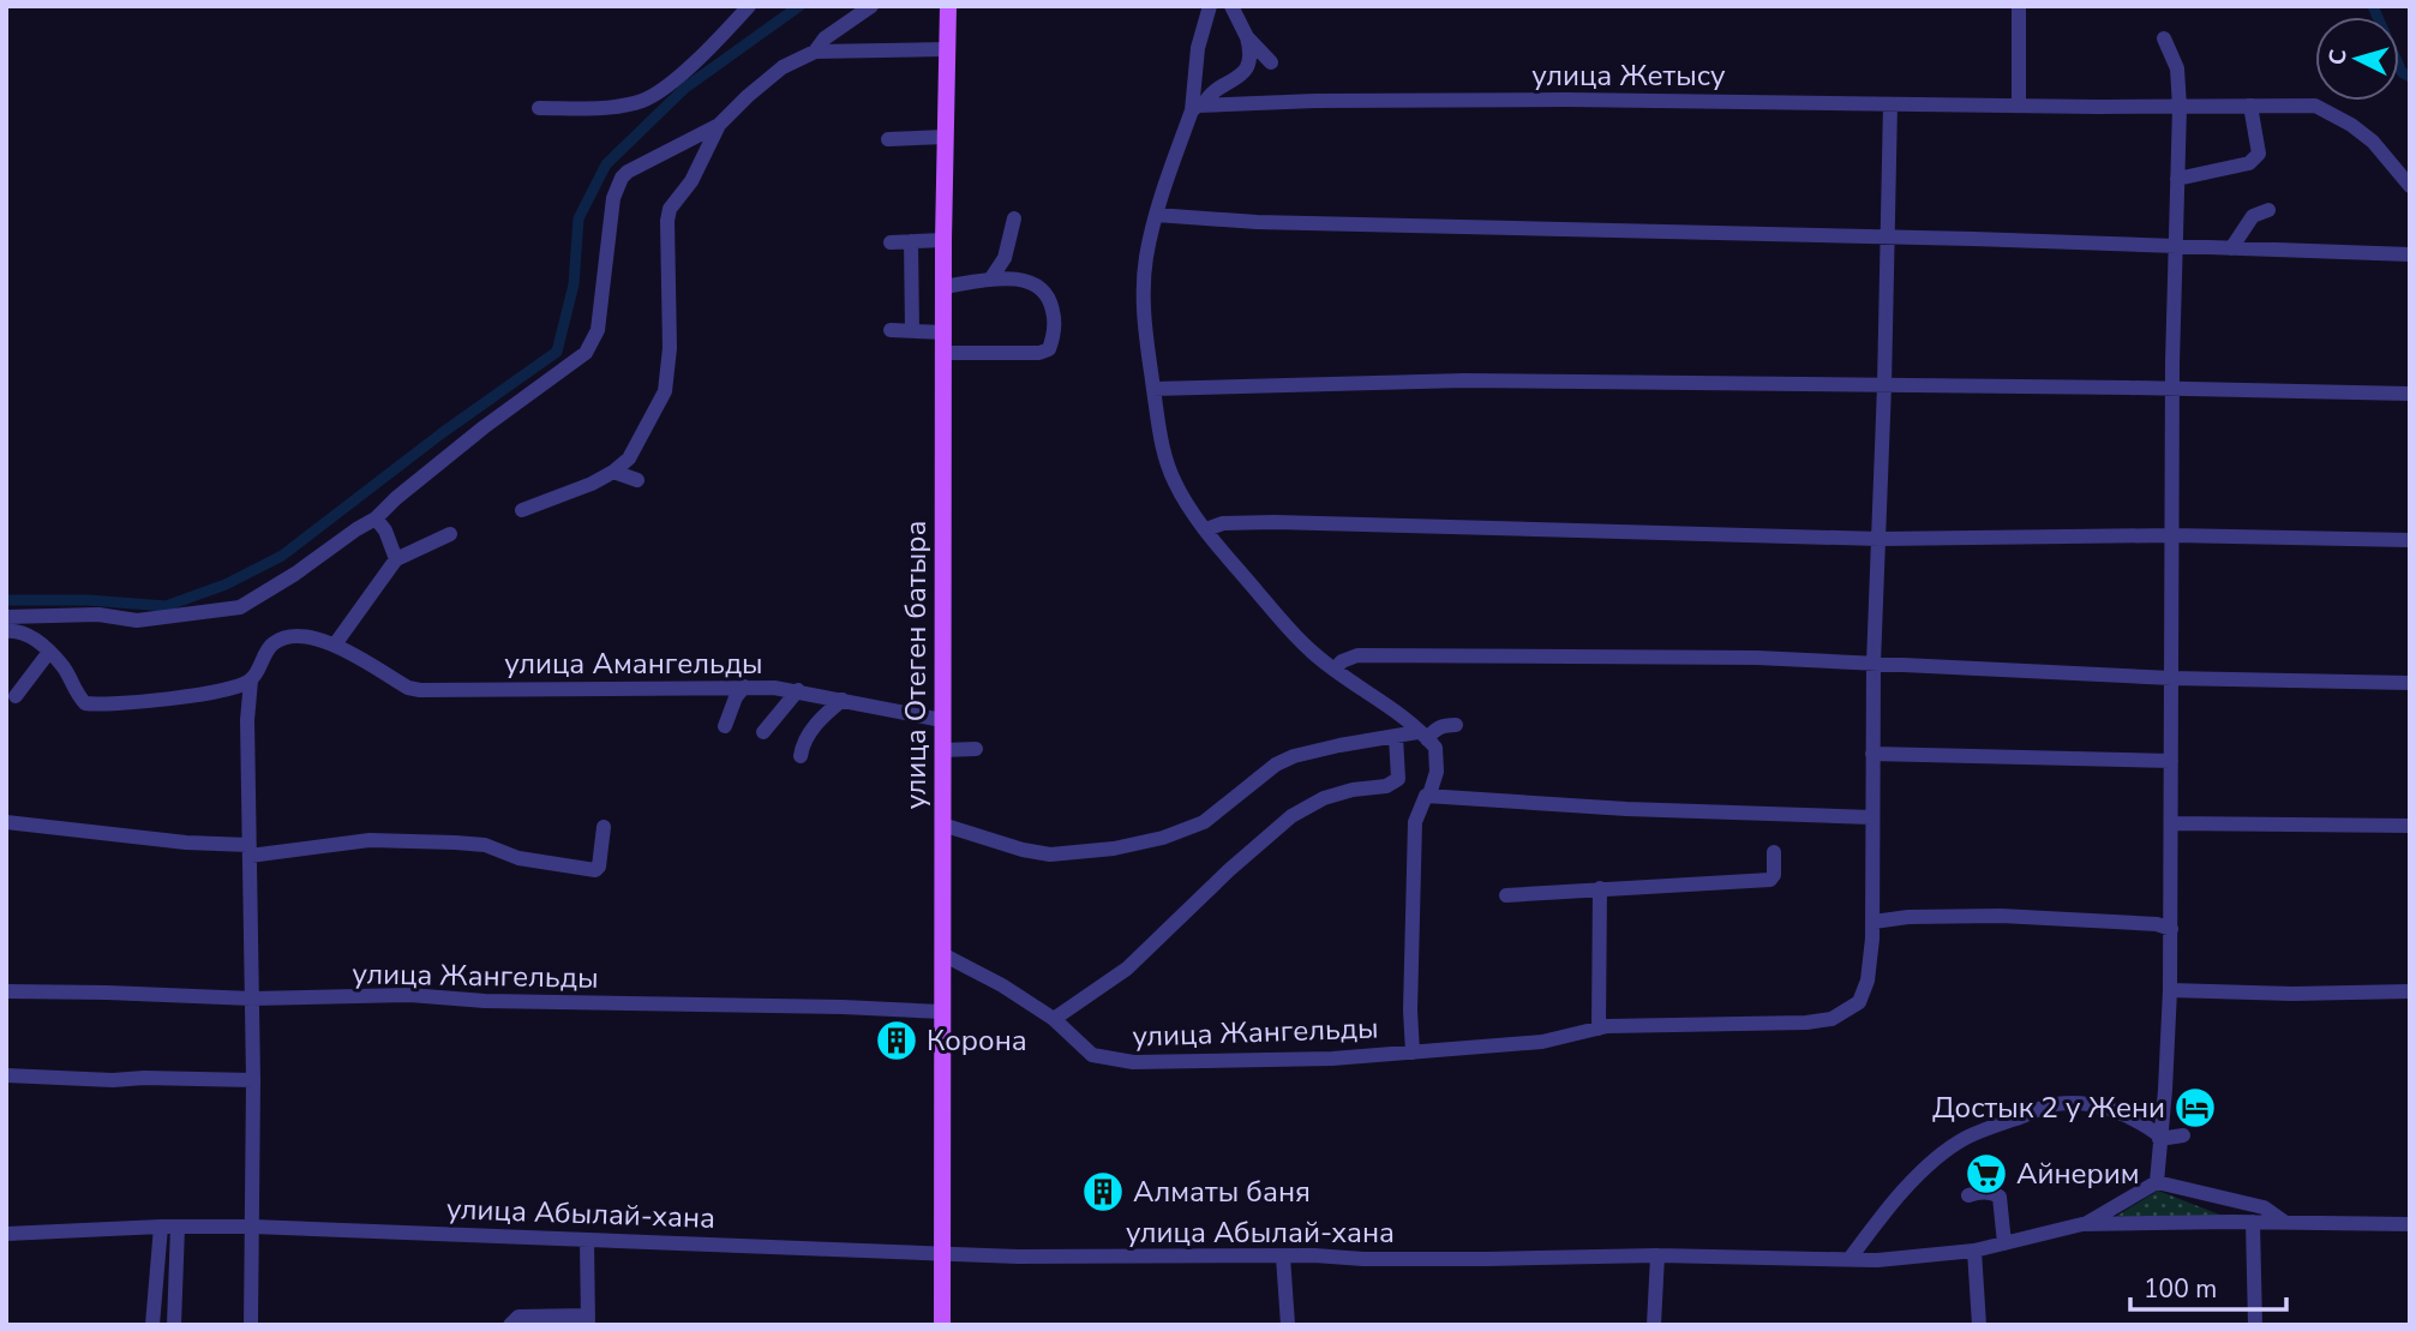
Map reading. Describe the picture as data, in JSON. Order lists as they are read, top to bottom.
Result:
{
  "streets": {
    "main road": ["улица Отеген батыра"],
    "street": [
      "улица Жетысу",
      "улица Амангельды",
      "улица Жангельды",
      "улица Абылай-хана"
    ]
  },
  "crossings": [
    ["улица Жетысу", "улица Жангельды"],
    ["улица Амангельды", "улица Отеген батыра"],
    ["улица Отеген батыра", "улица Жангельды"],
    ["улица Отеген батыра", "улица Абылай-хана"]
  ],
  "places": {
    "building": ["Корона", "Алматы баня"],
    "hotel": ["Достык 2 у Жени"],
    "supermarket": ["Айнерим"]
  },
  "scale_bar": "100 m",
  "north": "left"
}
